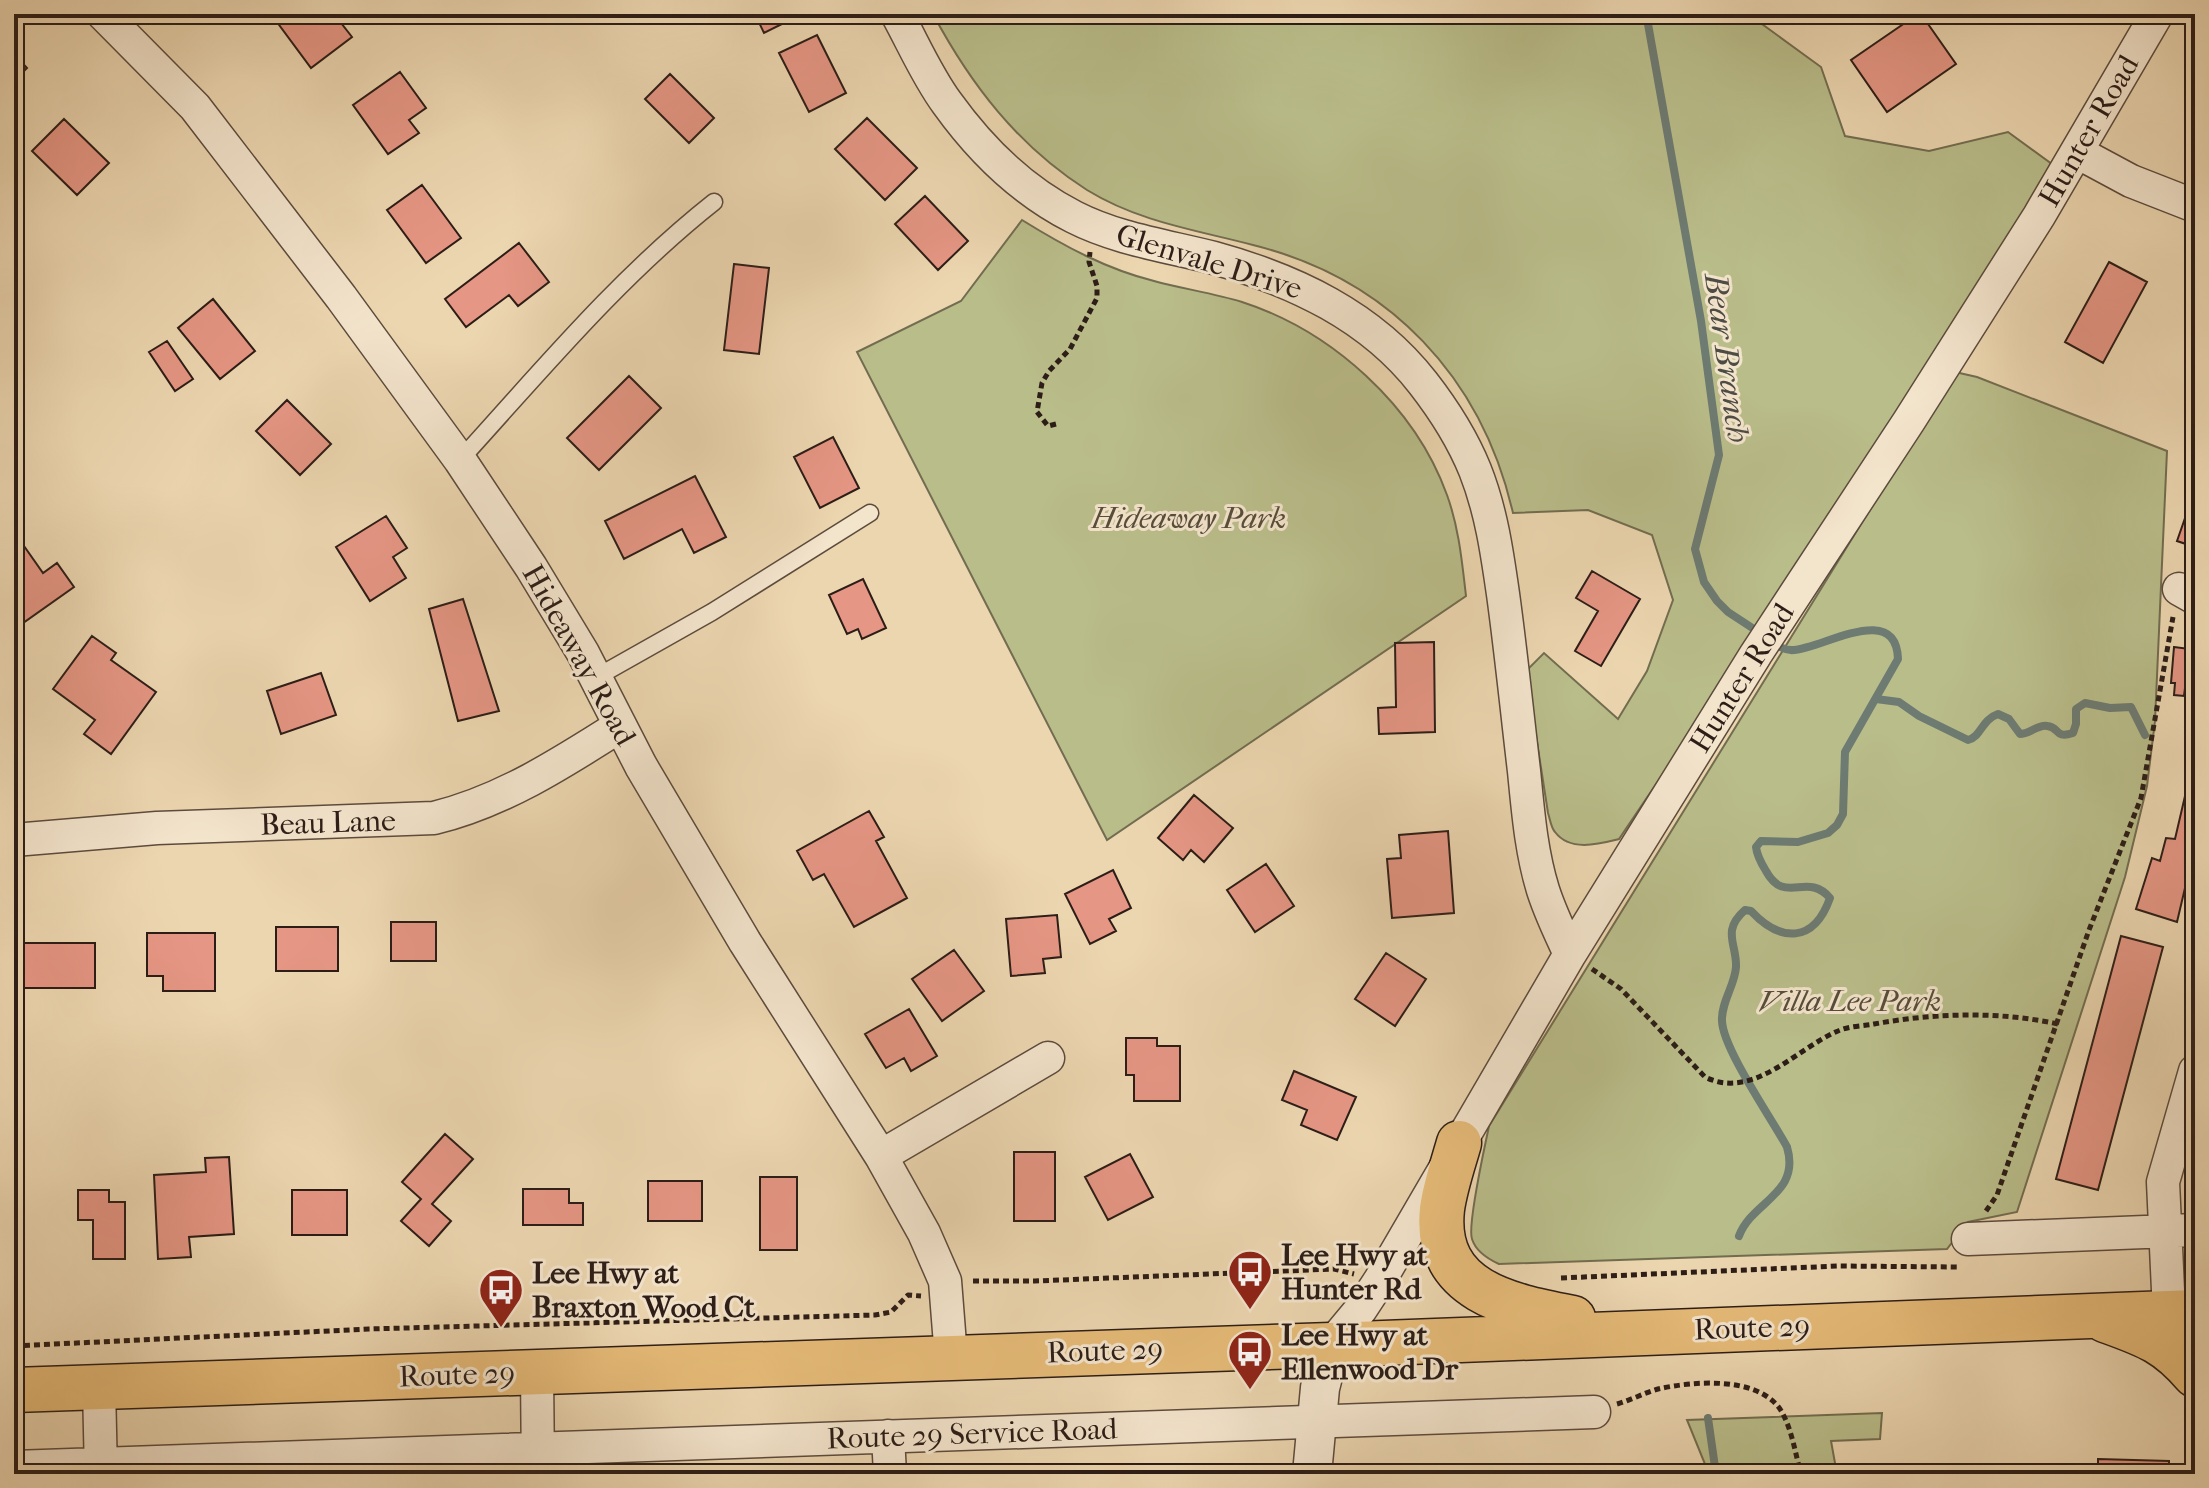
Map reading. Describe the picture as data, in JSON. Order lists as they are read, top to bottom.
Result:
{
  "streets": {
    "main road": ["Route 29"],
    "street": [
      "Hunter Road",
      "Glenvale Drive",
      "Hideaway Road",
      "Beau Lane",
      "Route 29 Service Road"
    ]
  },
  "crossings": [
    ["Hunter Road", "Glenvale Drive"],
    ["Hunter Road", "Route 29"],
    ["Hideaway Road", "Beau Lane"],
    ["Hideaway Road", "Route 29"]
  ],
  "water": ["Bear Branch"],
  "parks": ["Hideaway Park", "Villa Lee Park"],
  "places": {
    "bus stop": ["Lee Hwy at Hunter Rd", "Lee Hwy at Braxton Wood Ct", "Lee Hwy at Ellenwood Dr"]
  }
}
